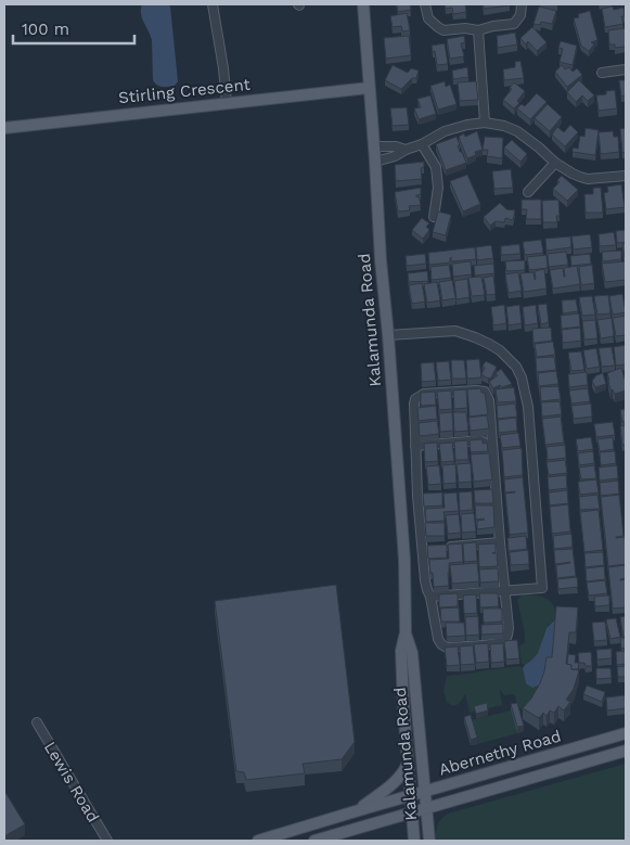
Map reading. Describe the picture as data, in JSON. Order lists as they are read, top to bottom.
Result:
{
  "streets": {
    "main road": ["Stirling Crescent", "Kalamunda Road", "Abernethy Road"],
    "street": ["Lewis Road"]
  },
  "crossings": [
    ["Stirling Crescent", "Kalamunda Road"],
    ["Kalamunda Road", "Abernethy Road"]
  ],
  "scale_bar": "100 m"
}
